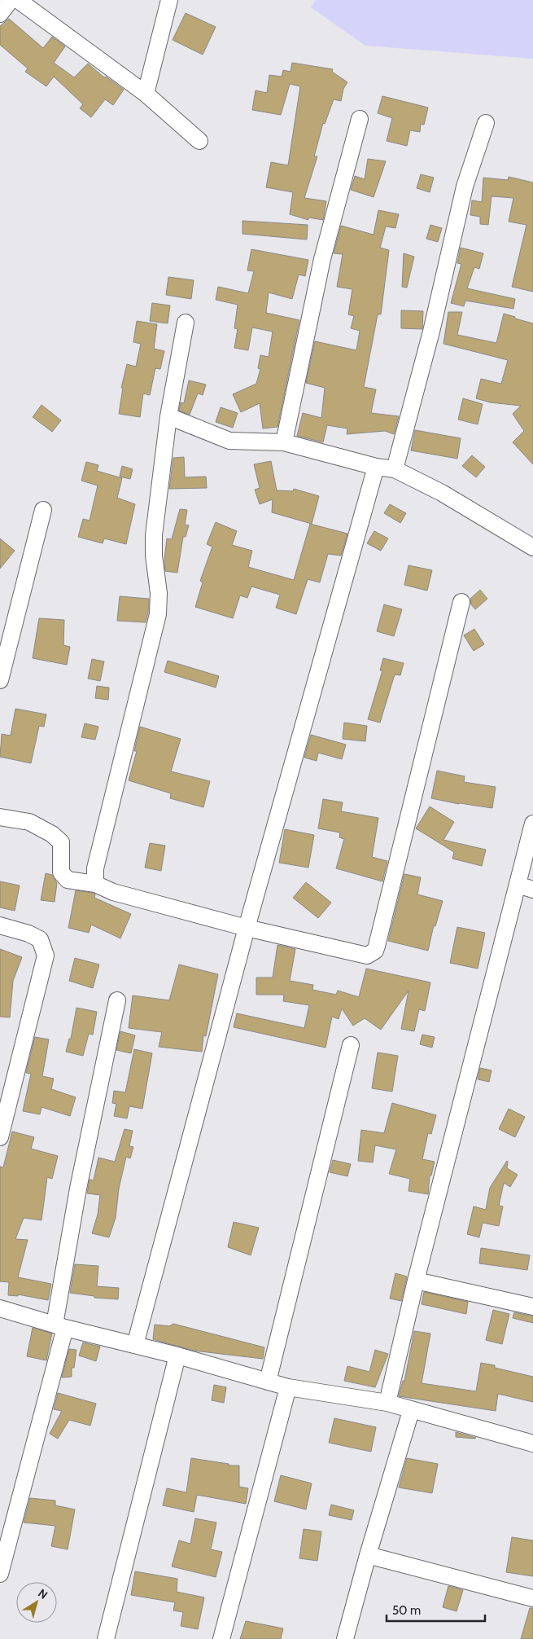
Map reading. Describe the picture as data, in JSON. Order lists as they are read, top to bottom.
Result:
{
  "scale_bar": "50 m",
  "north": "top right"
}
